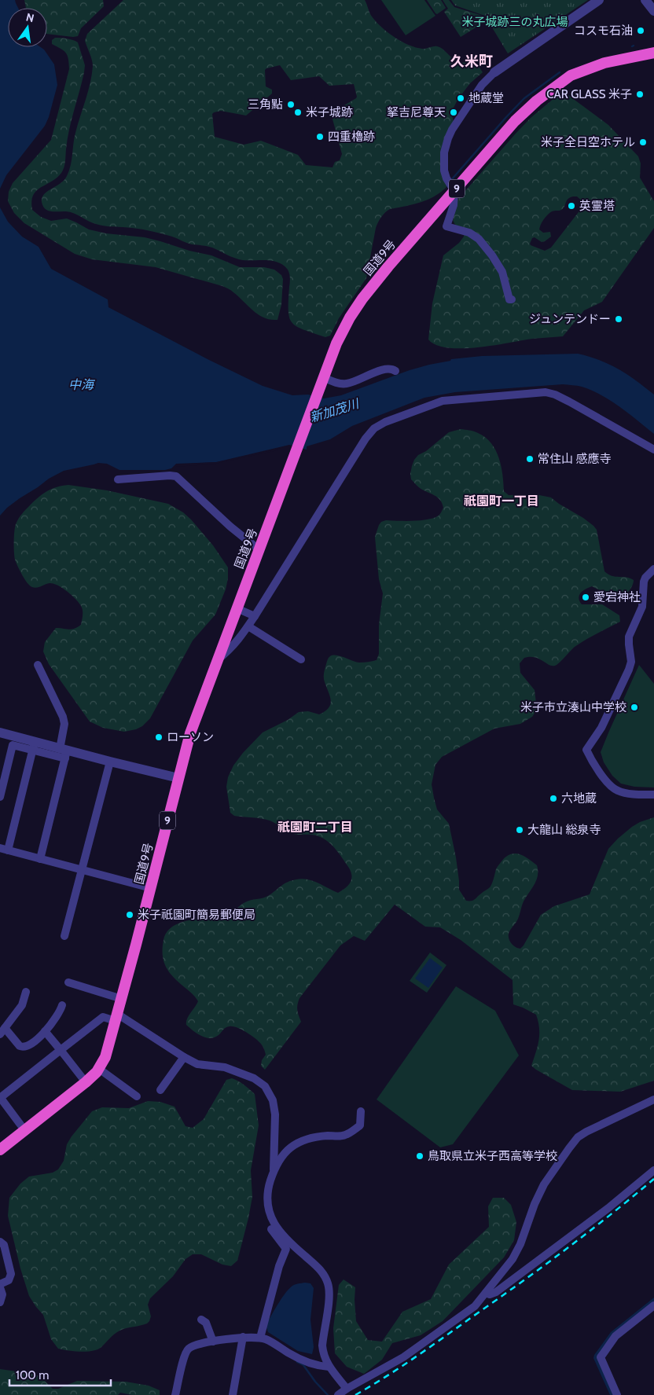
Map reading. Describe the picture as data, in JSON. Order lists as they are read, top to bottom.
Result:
{
  "streets": {
    "highway": ["9", "国道9号"]
  },
  "districts": ["久米町", "祇園町一丁目", "祇園町二丁目"],
  "water": ["中海", "新加茂川"],
  "parks": ["米子城跡三の丸広場"],
  "places": [
    "コスモ石油",
    "CAR GLASS 米子",
    "地蔵堂",
    "三角點",
    "米子城跡",
    "拏吉尼尊天",
    "四重櫓跡",
    "米子全日空ホテル",
    "英霊塔",
    "ジュンテンドー",
    "常住山 感應寺",
    "愛宕神社",
    "米子市立湊山中学校",
    "ローソン",
    "六地蔵",
    "大龍山 総泉寺",
    "米子祇園町簡易郵便局",
    "鳥取県立米子西高等学校"
  ],
  "scale_bar": "100 m",
  "north": "top"
}
